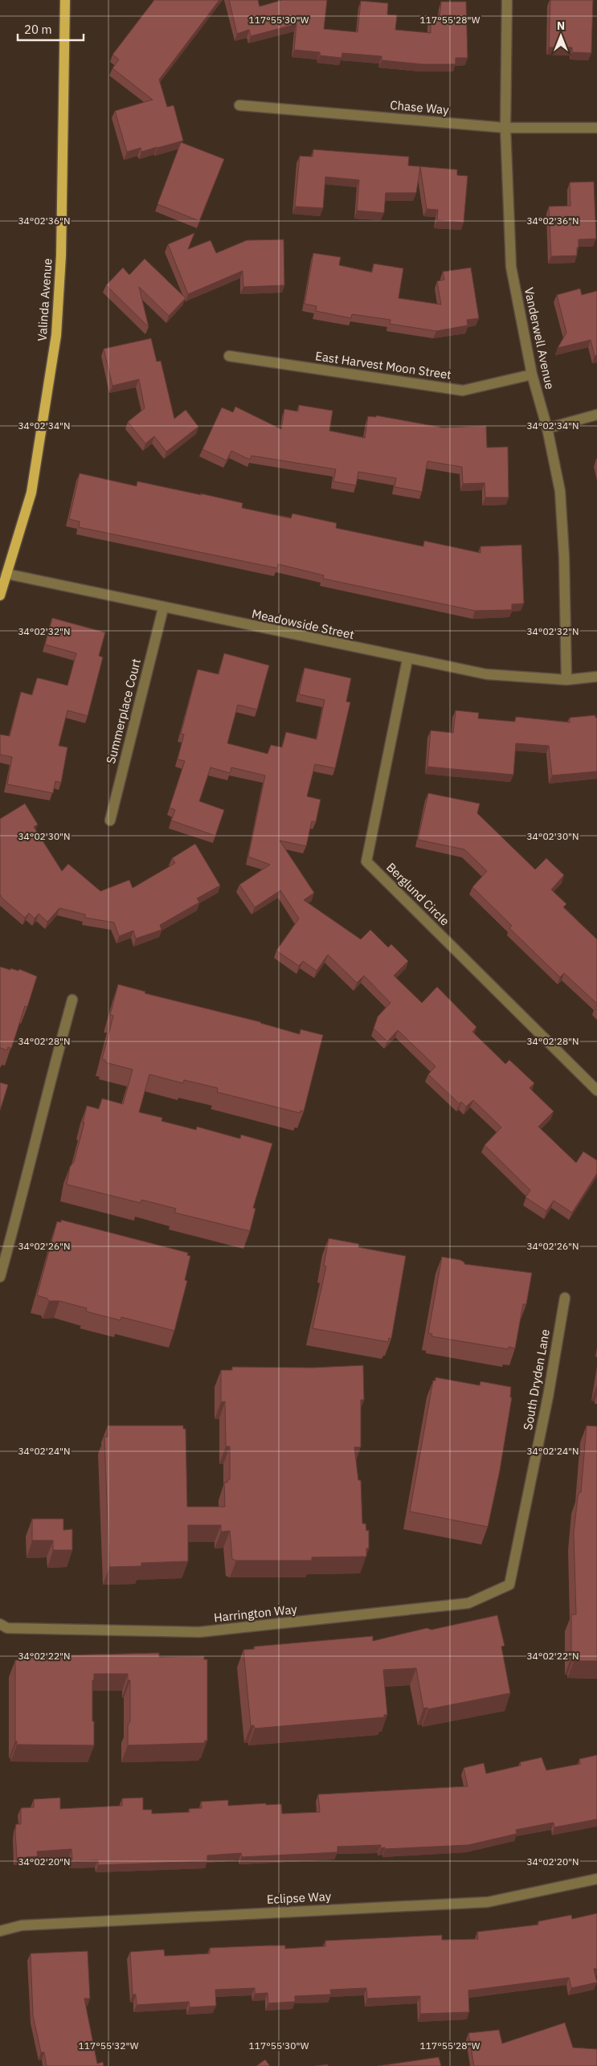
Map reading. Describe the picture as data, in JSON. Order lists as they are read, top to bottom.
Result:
{
  "streets": {
    "main road": ["Valinda Avenue"],
    "street": [
      "Chase Way",
      "Vanderwell Avenue",
      "East Harvest Moon Street",
      "Meadowside Street",
      "Summerplace Court",
      "Berglund Circle",
      "South Dryden Lane",
      "Harrington Way",
      "Eclipse Way"
    ]
  },
  "crossings": [
    ["Chase Way", "Vanderwell Avenue"],
    ["Valinda Avenue", "Meadowside Street"],
    ["Vanderwell Avenue", "East Harvest Moon Street"],
    ["Vanderwell Avenue", "Meadowside Street"],
    ["Meadowside Street", "Summerplace Court"],
    ["Meadowside Street", "Berglund Circle"],
    ["South Dryden Lane", "Harrington Way"]
  ],
  "scale_bar": "20 m",
  "north": "top",
  "coordinates": [
    "117°55'30\"W",
    "117°55'28\"W",
    "34°02'36\"N",
    "34°02'34\"N",
    "34°02'32\"N",
    "34°02'30\"N",
    "34°02'28\"N",
    "34°02'26\"N",
    "34°02'24\"N",
    "34°02'22\"N",
    "34°02'20\"N",
    "117°55'32\"W"
  ]
}
